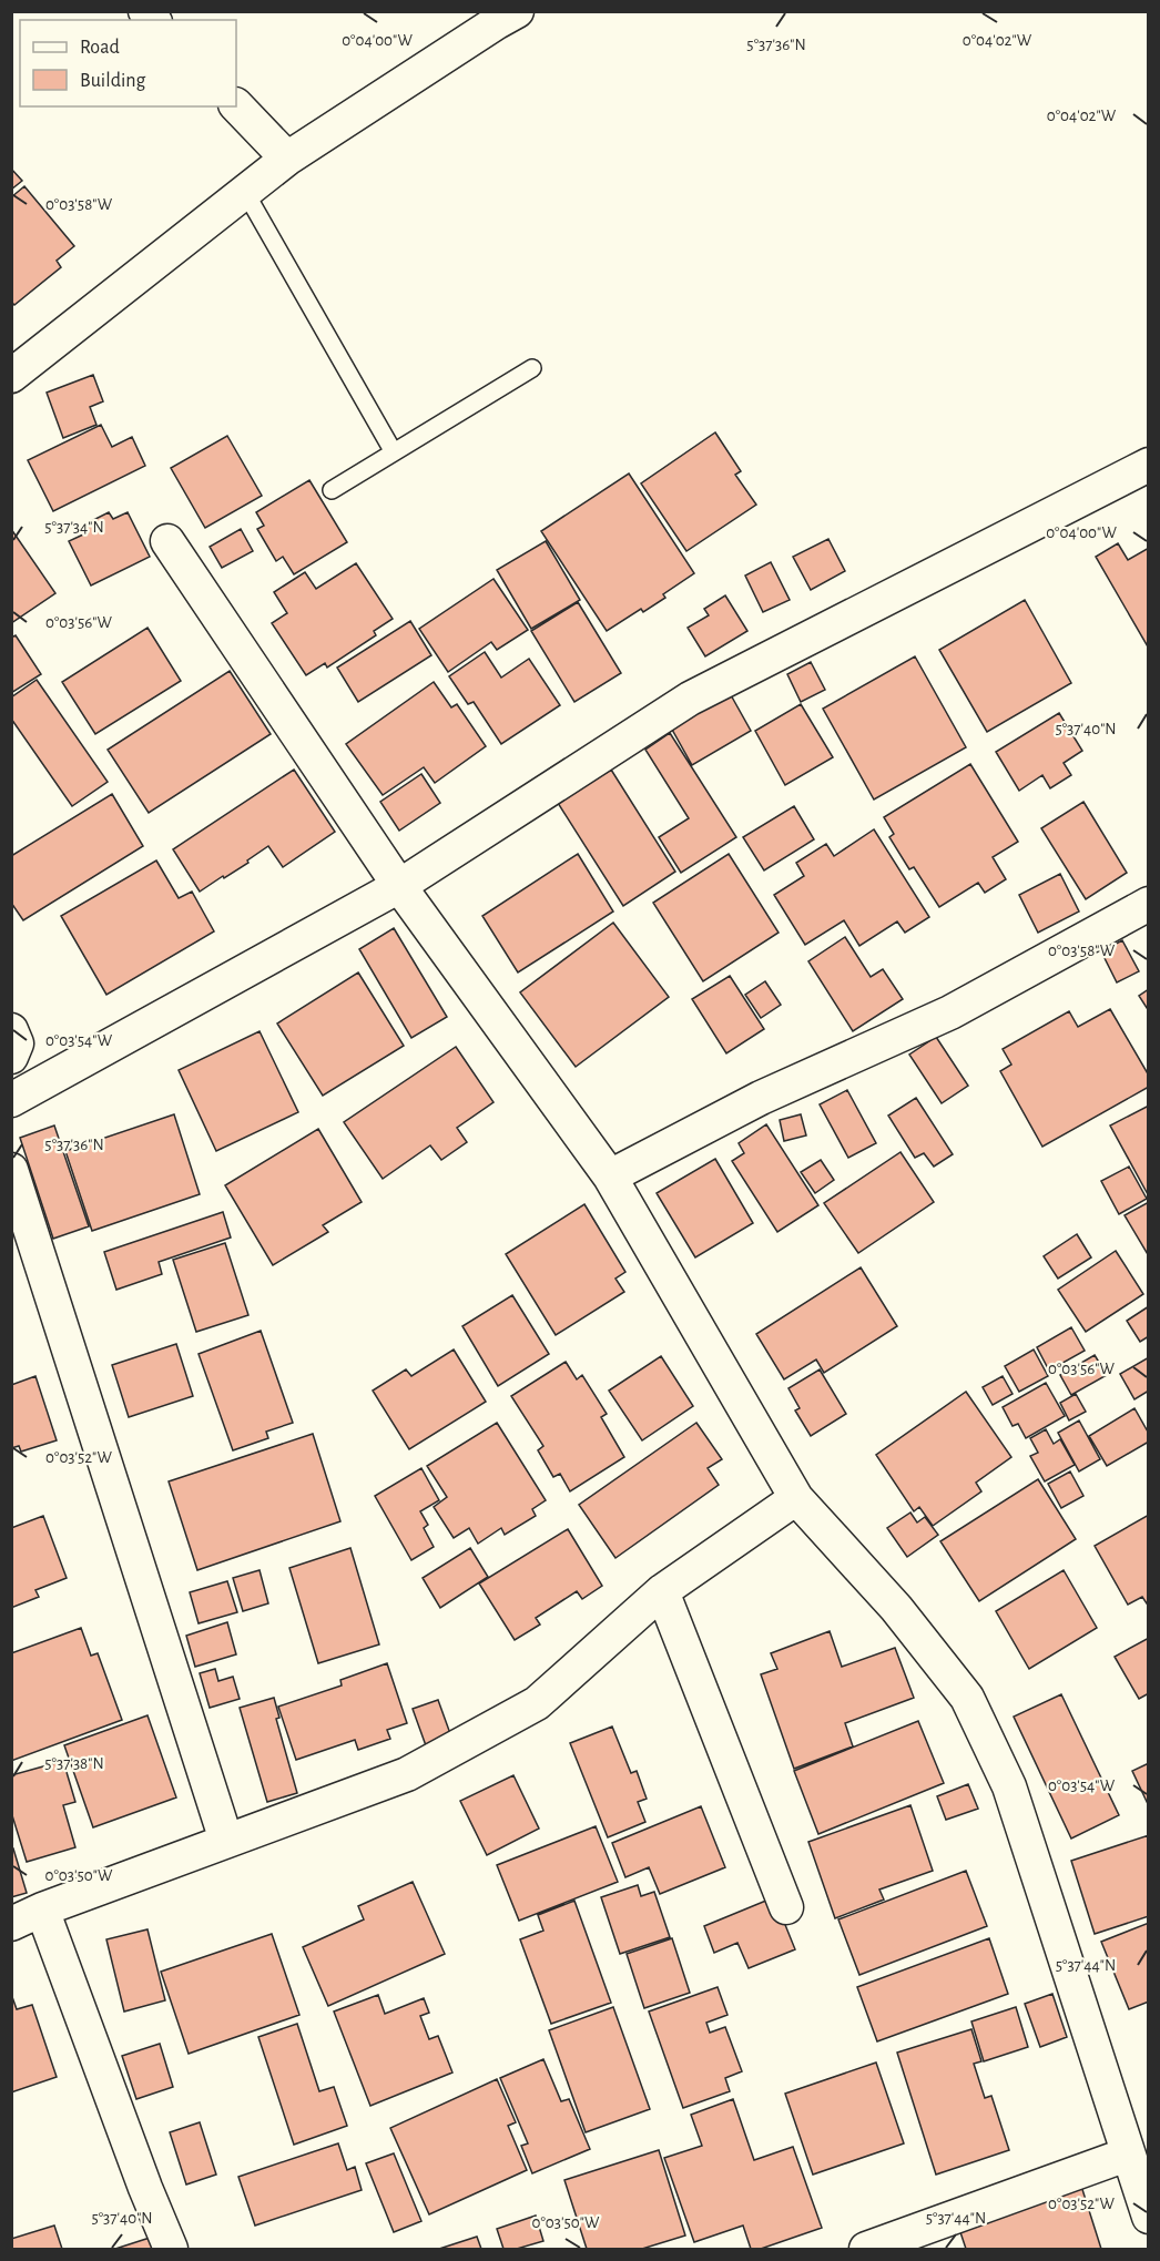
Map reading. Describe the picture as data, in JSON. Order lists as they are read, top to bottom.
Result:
{
  "legend": ["Road", "Building"],
  "coordinates": [
    "0°04'02\"W",
    "0°04'00\"W",
    "5°37'36\"N",
    "0°03'58\"W",
    "5°37'34\"N",
    "0°03'56\"W",
    "5°37'40\"N",
    "0°03'54\"W",
    "0°03'52\"W",
    "5°37'38\"N",
    "0°03'50\"W",
    "5°37'44\"N"
  ]
}
